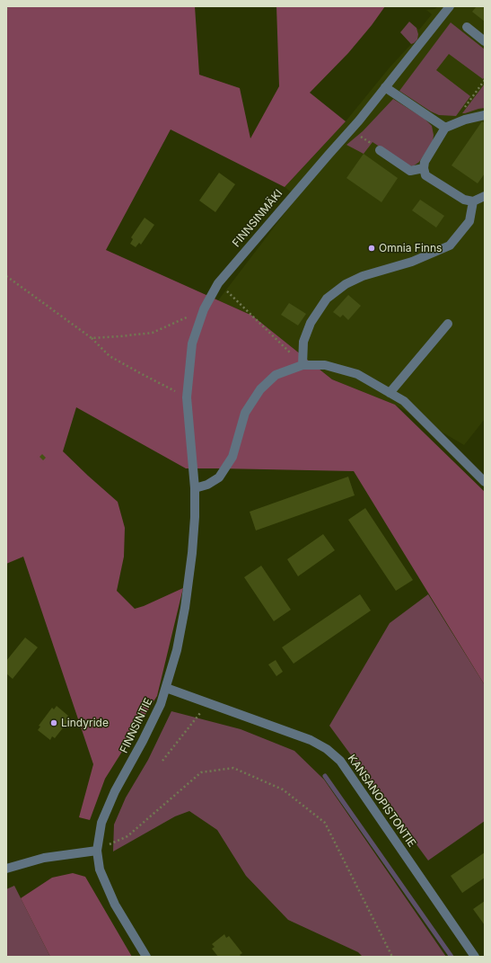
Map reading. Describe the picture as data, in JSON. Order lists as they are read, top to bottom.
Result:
{
  "streets": {
    "street": ["FINNSINMÄKI", "FINNSINTIE", "KANSANOPISTONTIE"]
  },
  "crossings": [
    ["FINNSINMÄKI", "FINNSINTIE"],
    ["FINNSINTIE", "KANSANOPISTONTIE"]
  ],
  "places": ["Omnia Finns", "Lindyride"]
}
